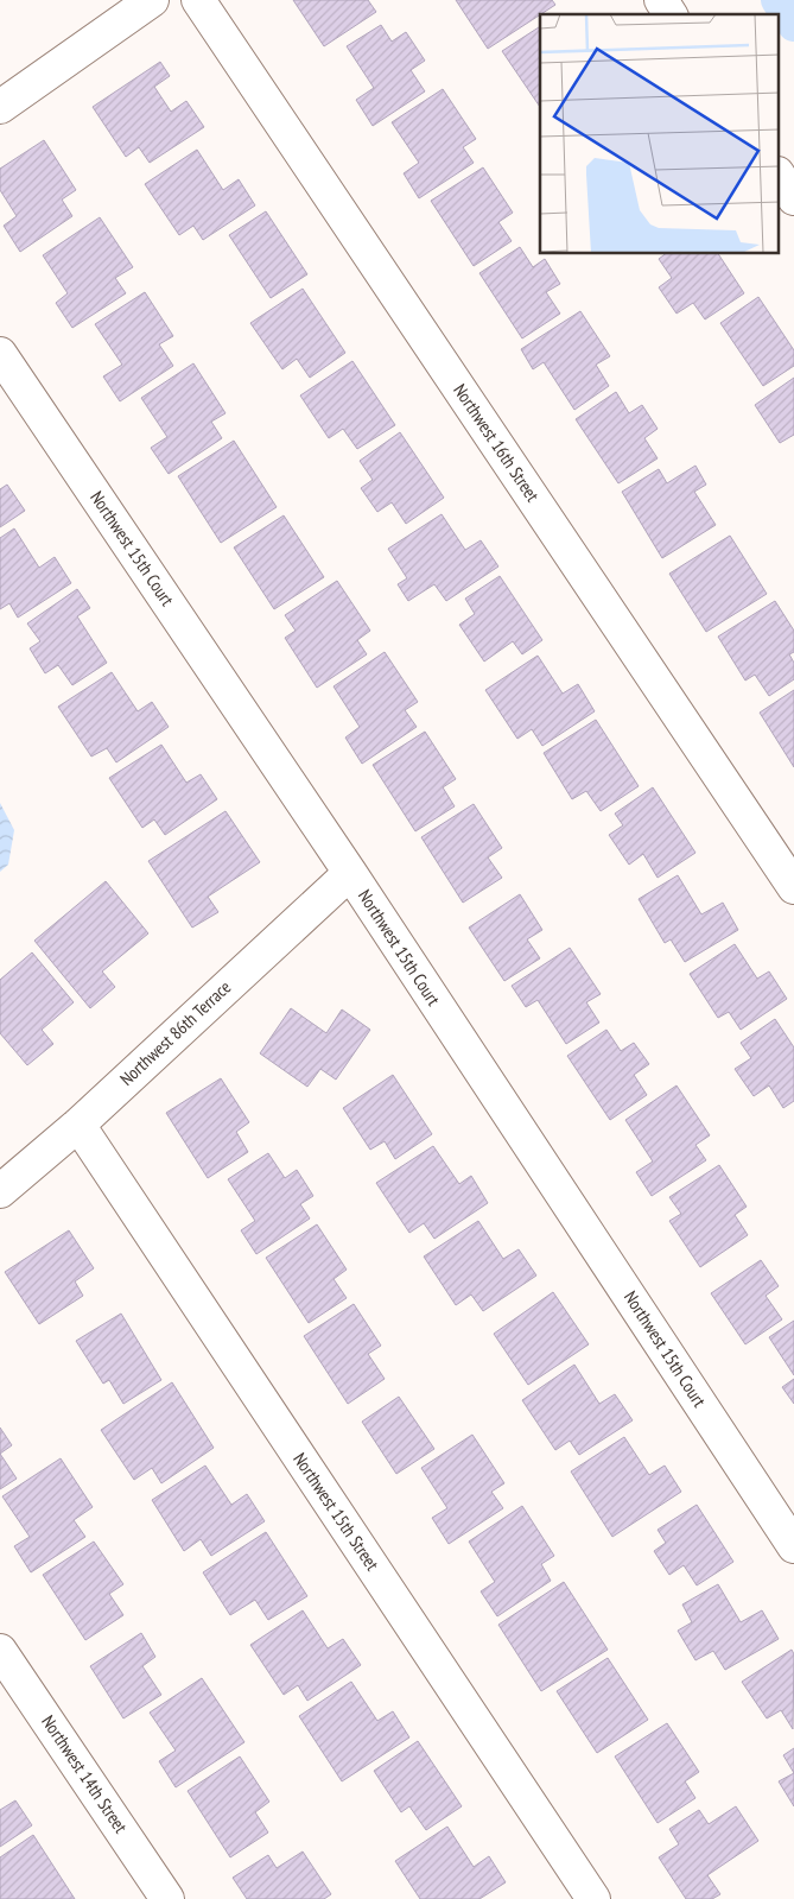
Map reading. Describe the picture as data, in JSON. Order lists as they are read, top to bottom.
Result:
{
  "streets": {
    "street": [
      "Northwest 16th Street",
      "Northwest 15th Court",
      "Northwest 86th Terrace",
      "Northwest 15th Street",
      "Northwest 14th Street"
    ]
  },
  "crossings": [
    ["Northwest 15th Court", "Northwest 86th Terrace"],
    ["Northwest 86th Terrace", "Northwest 15th Street"]
  ]
}
